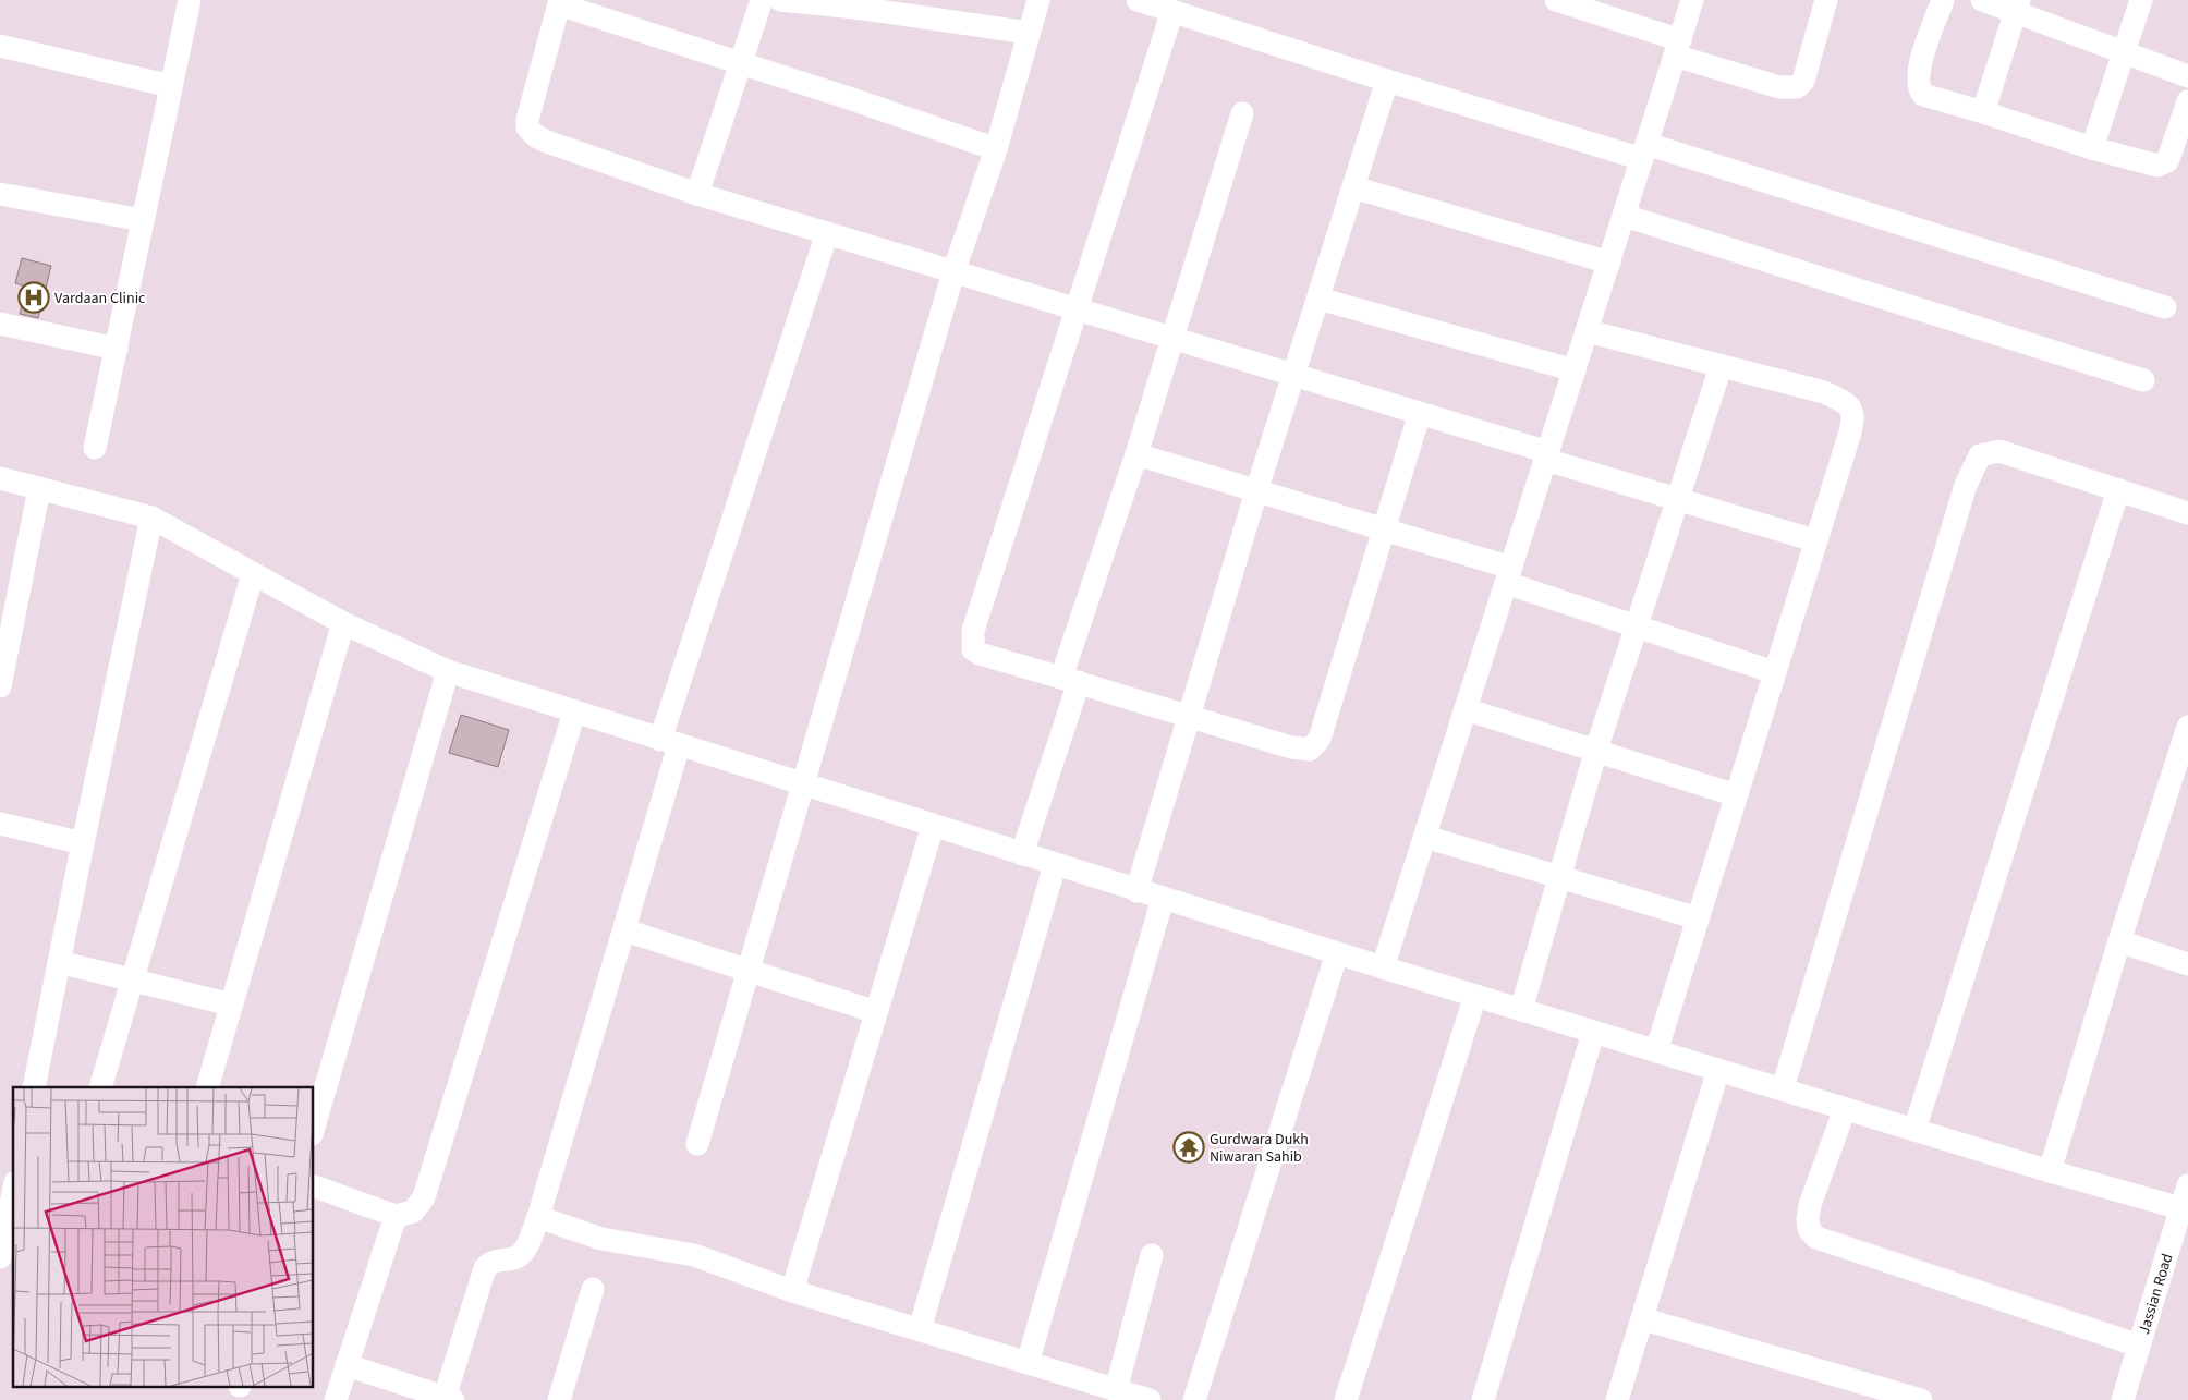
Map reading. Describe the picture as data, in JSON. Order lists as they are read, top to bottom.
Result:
{
  "streets": {
    "street": ["Jassian Road"]
  },
  "places": {
    "hospital": ["Vardaan Clinic"],
    "temple": ["Gurdwara Dukh Niwaran Sahib"]
  }
}
